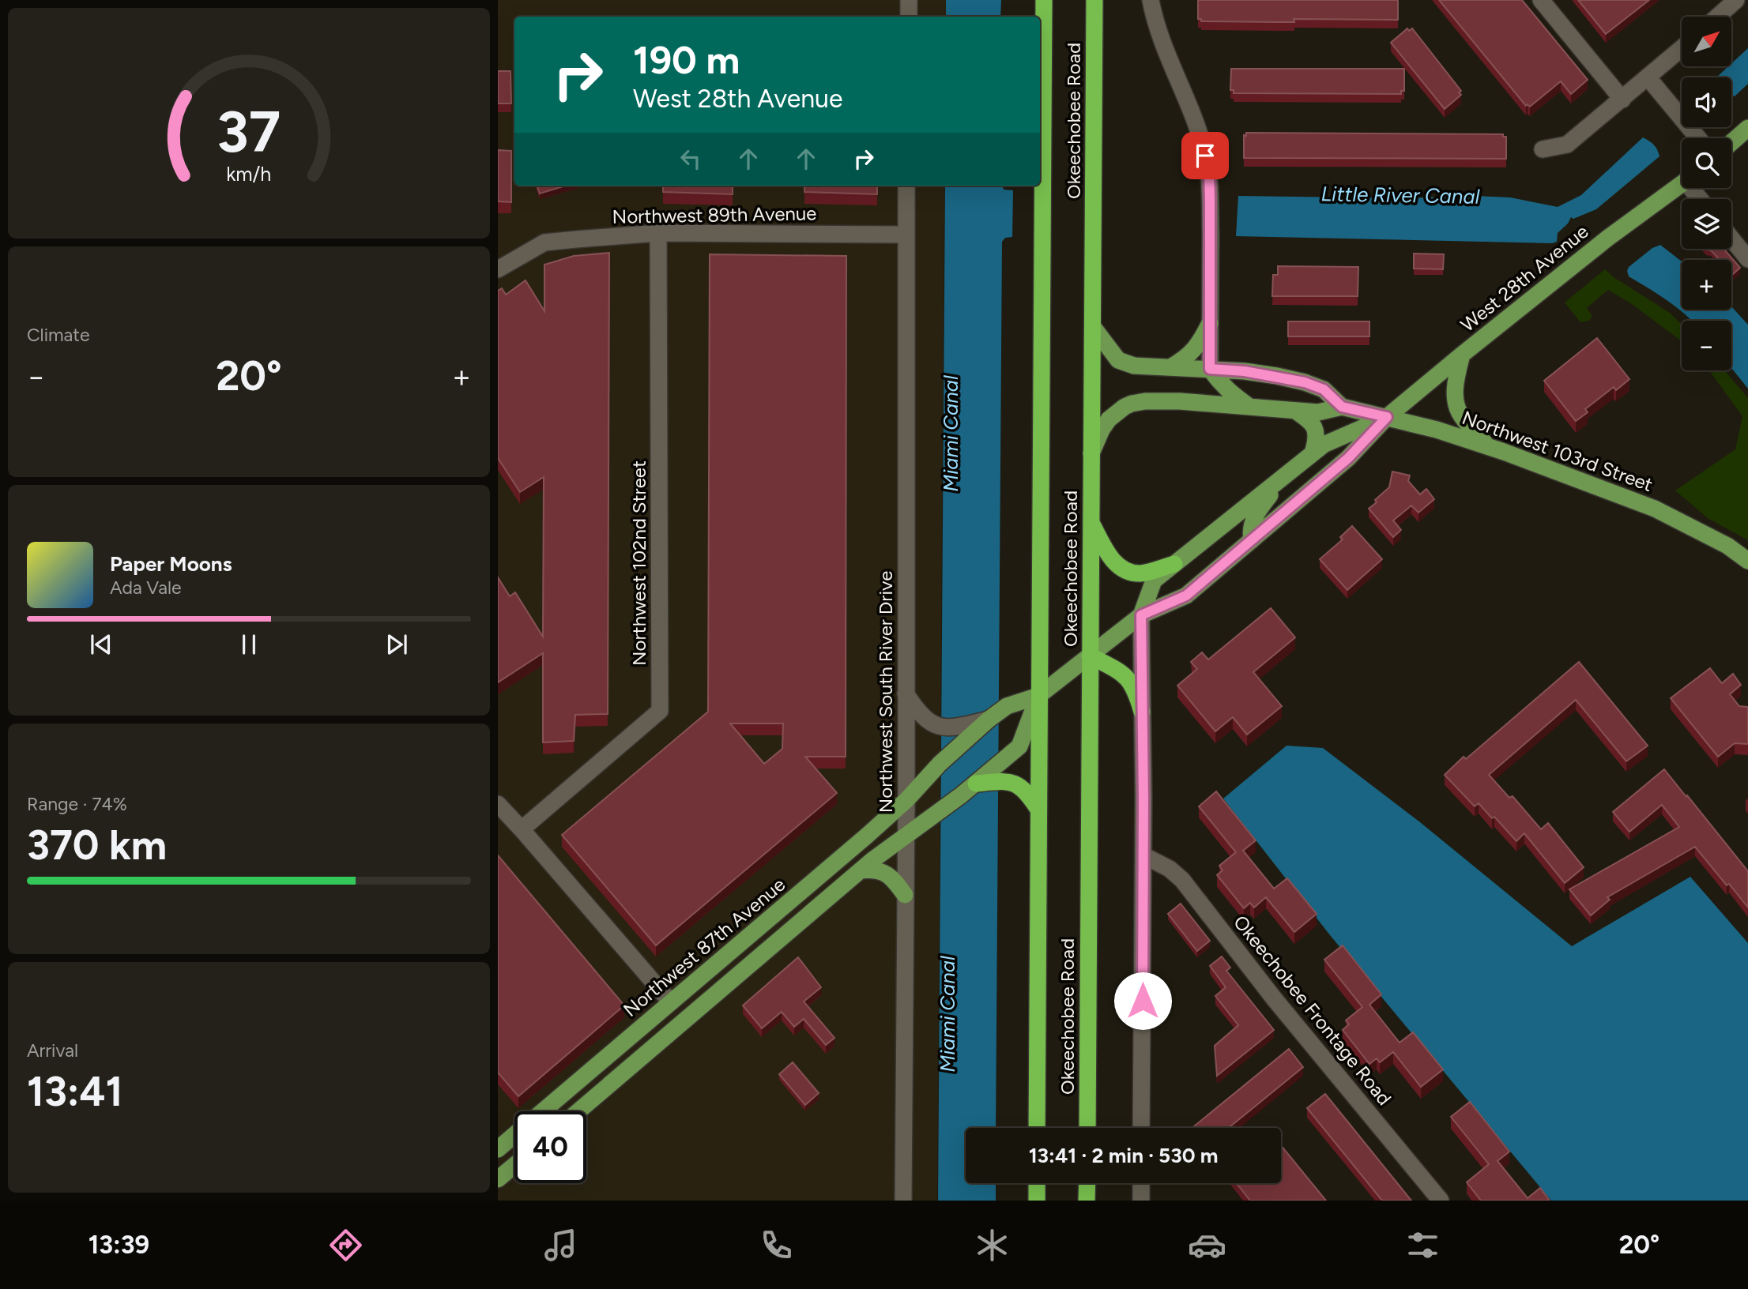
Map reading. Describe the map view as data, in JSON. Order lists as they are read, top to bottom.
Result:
{
  "streets": {
    "highway": ["Okeechobee Road"],
    "main road": ["West 28th Avenue", "Northwest 103rd Street", "Northwest 87th Avenue"],
    "street": [
      "Northwest 89th Avenue",
      "Northwest 102nd Street",
      "Northwest South River Drive",
      "Okeechobee Frontage Road"
    ]
  },
  "crossings": [
    ["Okeechobee Road", "West 28th Avenue"],
    ["Okeechobee Road", "Northwest 103rd Street"],
    ["Northwest 89th Avenue", "Northwest 102nd Street"],
    ["Northwest 89th Avenue", "Northwest South River Drive"],
    ["West 28th Avenue", "Northwest 103rd Street"],
    ["West 28th Avenue", "Northwest South River Drive"],
    ["West 28th Avenue", "Northwest 87th Avenue"],
    ["Northwest South River Drive", "Northwest 87th Avenue"]
  ],
  "water": ["Little River Canal", "Miami Canal"],
  "north": "top right",
  "page": {
    "map_buttons": ["+", "−"],
    "turn": ["190 m", "West 28th Avenue"],
    "tile": [
      "Climate",
      ["Range · 74%", "370 km"],
      ["Arrival", "13:41"]
    ],
    "heat": ["−", "20°", "+"],
    "song": ["Paper Moons", "Ada Vale"],
    "limit": "40",
    "trip": "13:41 · 2 min · 530 m",
    "tabs": ["13:39", "20°"],
    "gauge": ["37", "km/h"]
  }
}
